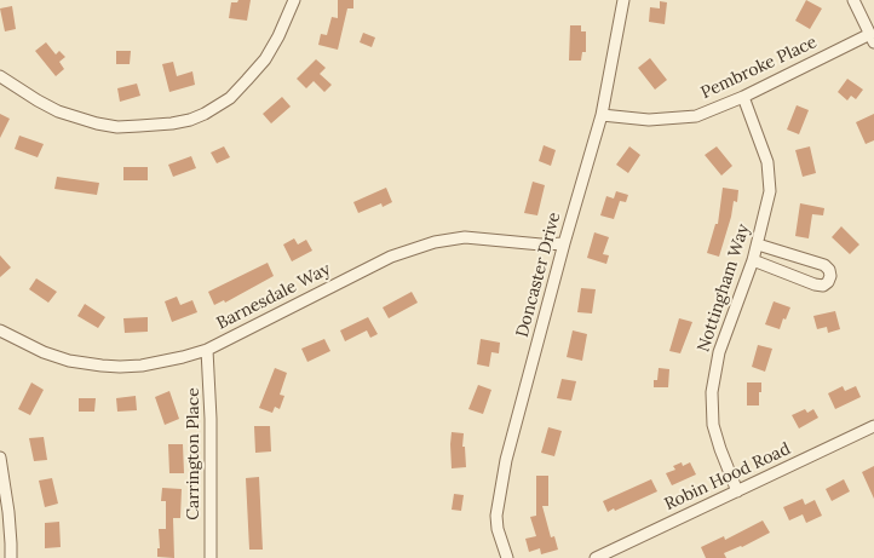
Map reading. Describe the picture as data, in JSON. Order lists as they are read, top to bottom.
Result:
{
  "streets": {
    "street": [
      "Pembroke Place",
      "Doncaster Drive",
      "Nottingham Way",
      "Barnesdale Way",
      "Carrington Place",
      "Robin Hood Road"
    ]
  },
  "crossings": [
    ["Pembroke Place", "Doncaster Drive"],
    ["Pembroke Place", "Nottingham Way"],
    ["Doncaster Drive", "Barnesdale Way"],
    ["Nottingham Way", "Robin Hood Road"],
    ["Barnesdale Way", "Carrington Place"]
  ]
}
